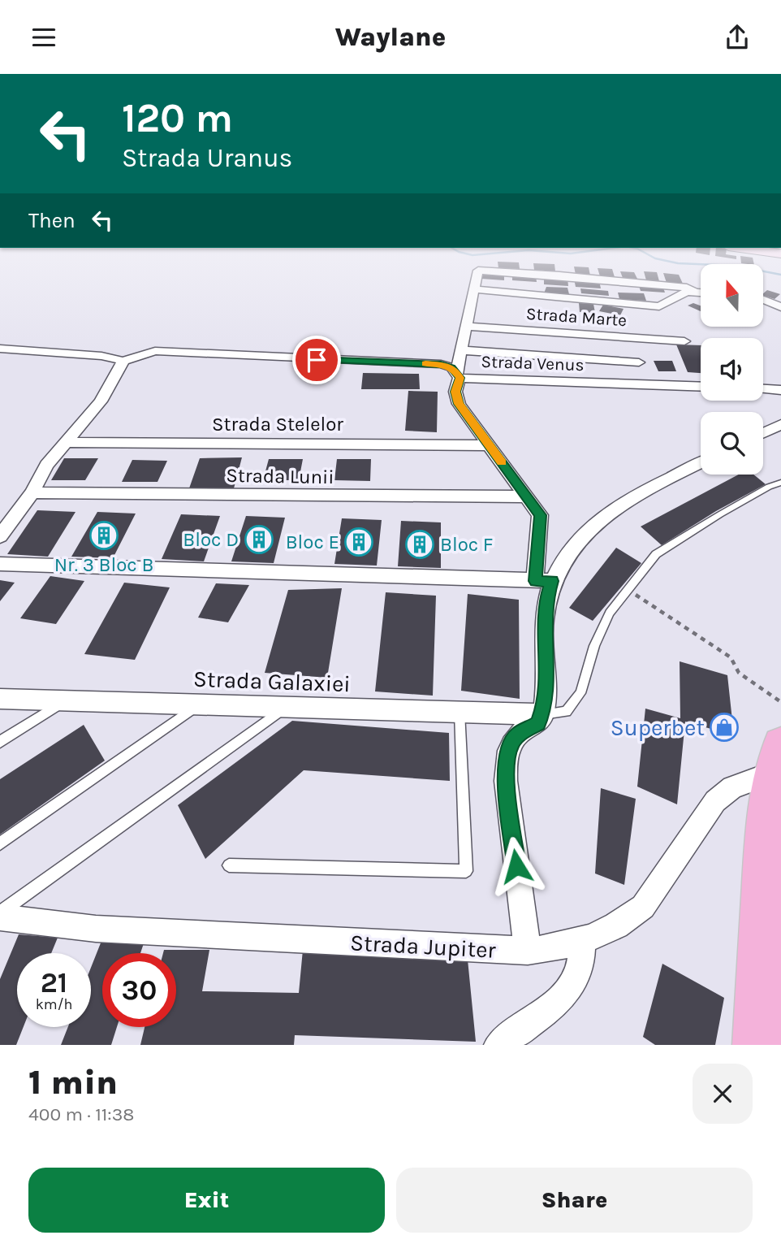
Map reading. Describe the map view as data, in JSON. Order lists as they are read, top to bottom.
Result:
{
  "streets": {
    "street": [
      "Strada Marte",
      "Strada Venus",
      "Strada Stelelor",
      "Strada Lunii",
      "Strada Galaxiei",
      "Strada Jupiter"
    ]
  },
  "places": {
    "building": [
      "Nr. 3 Bloc B",
      "Bloc D",
      "Bloc E",
      "Bloc F"
    ],
    "shop": ["Superbet"]
  },
  "north": "top",
  "page": {
    "header": "Waylane",
    "turn": ["120 m", "Strada Uranus"],
    "then": "Then",
    "speed": "21 km/h",
    "limit": "30",
    "heading": ["1 min", "400 m · 11:38"],
    "buttons": ["Exit", "Share"]
  }
}
